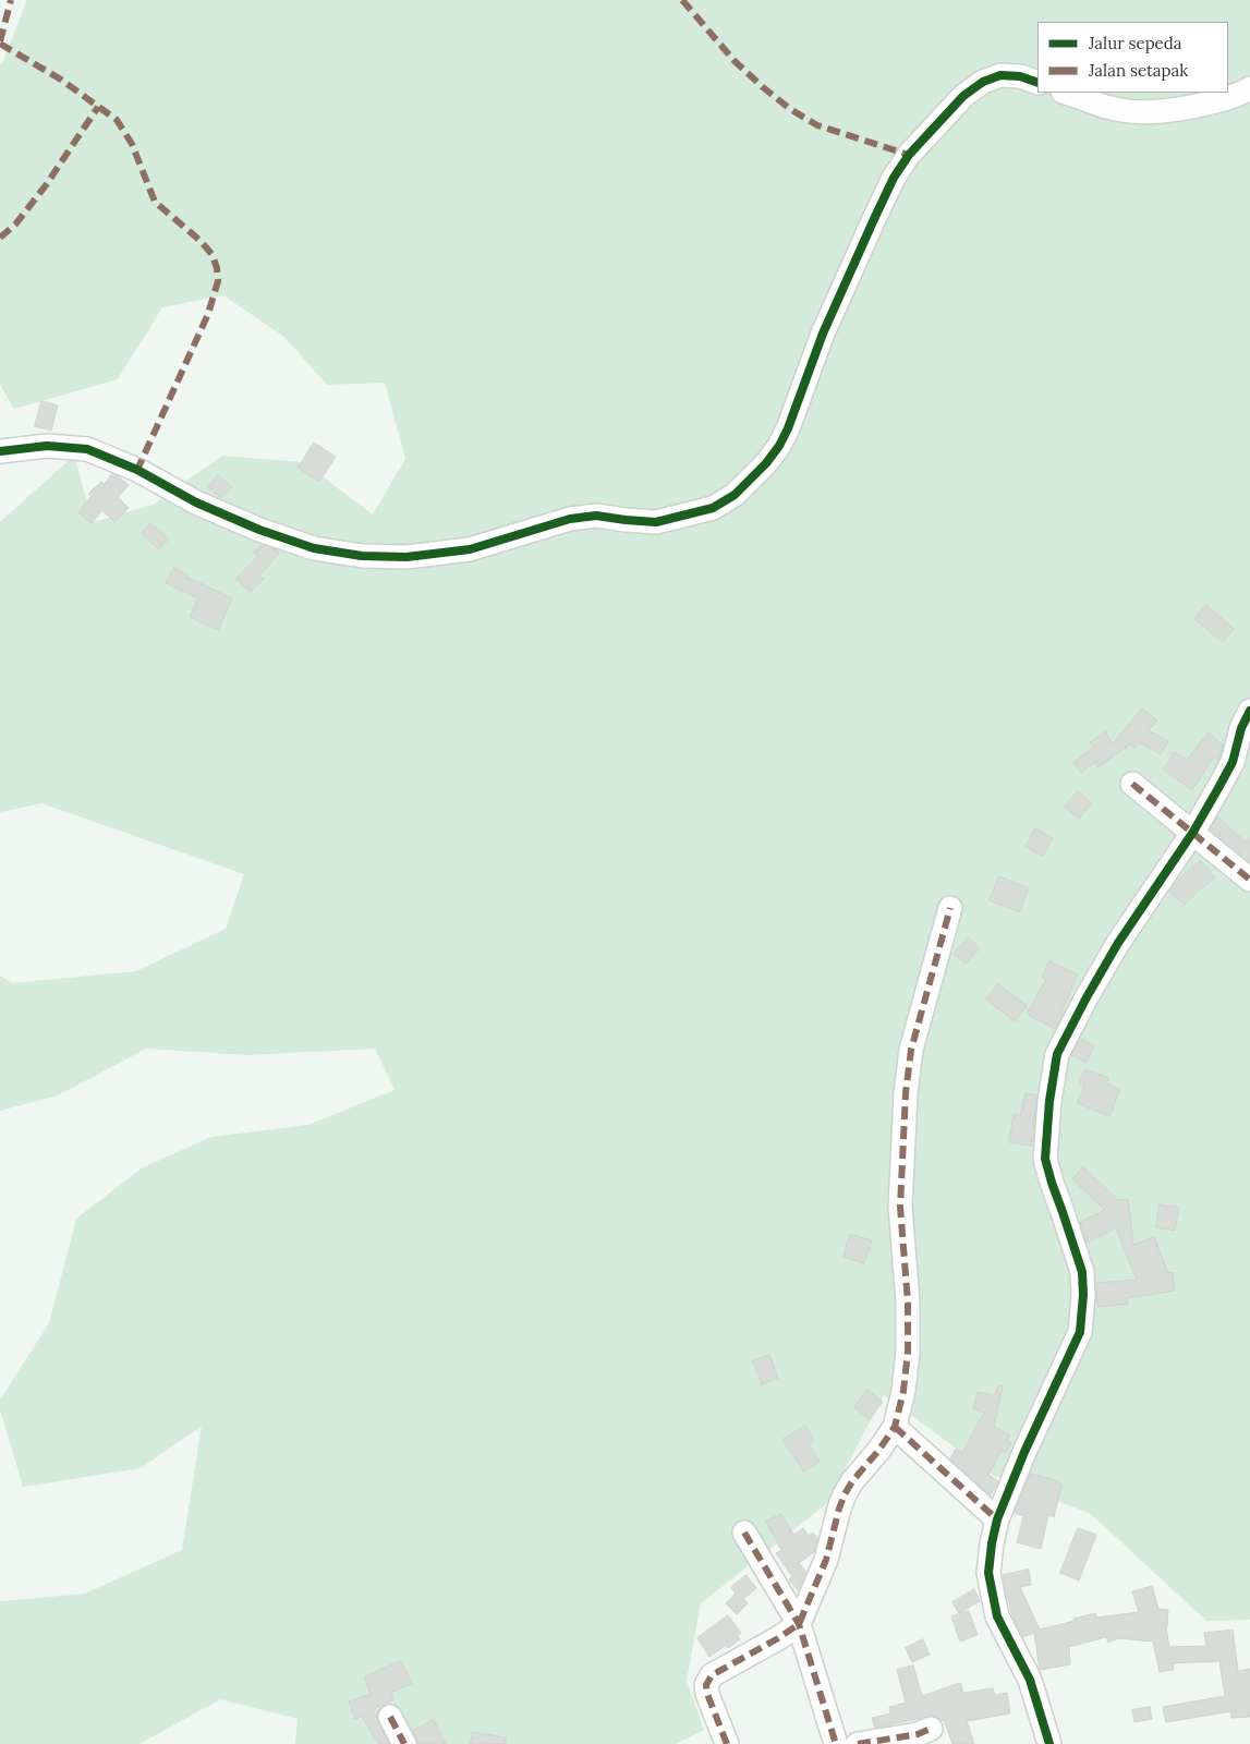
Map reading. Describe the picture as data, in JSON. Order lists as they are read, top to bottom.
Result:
{
  "legend": ["Jalur sepeda", "Jalan setapak"]
}
